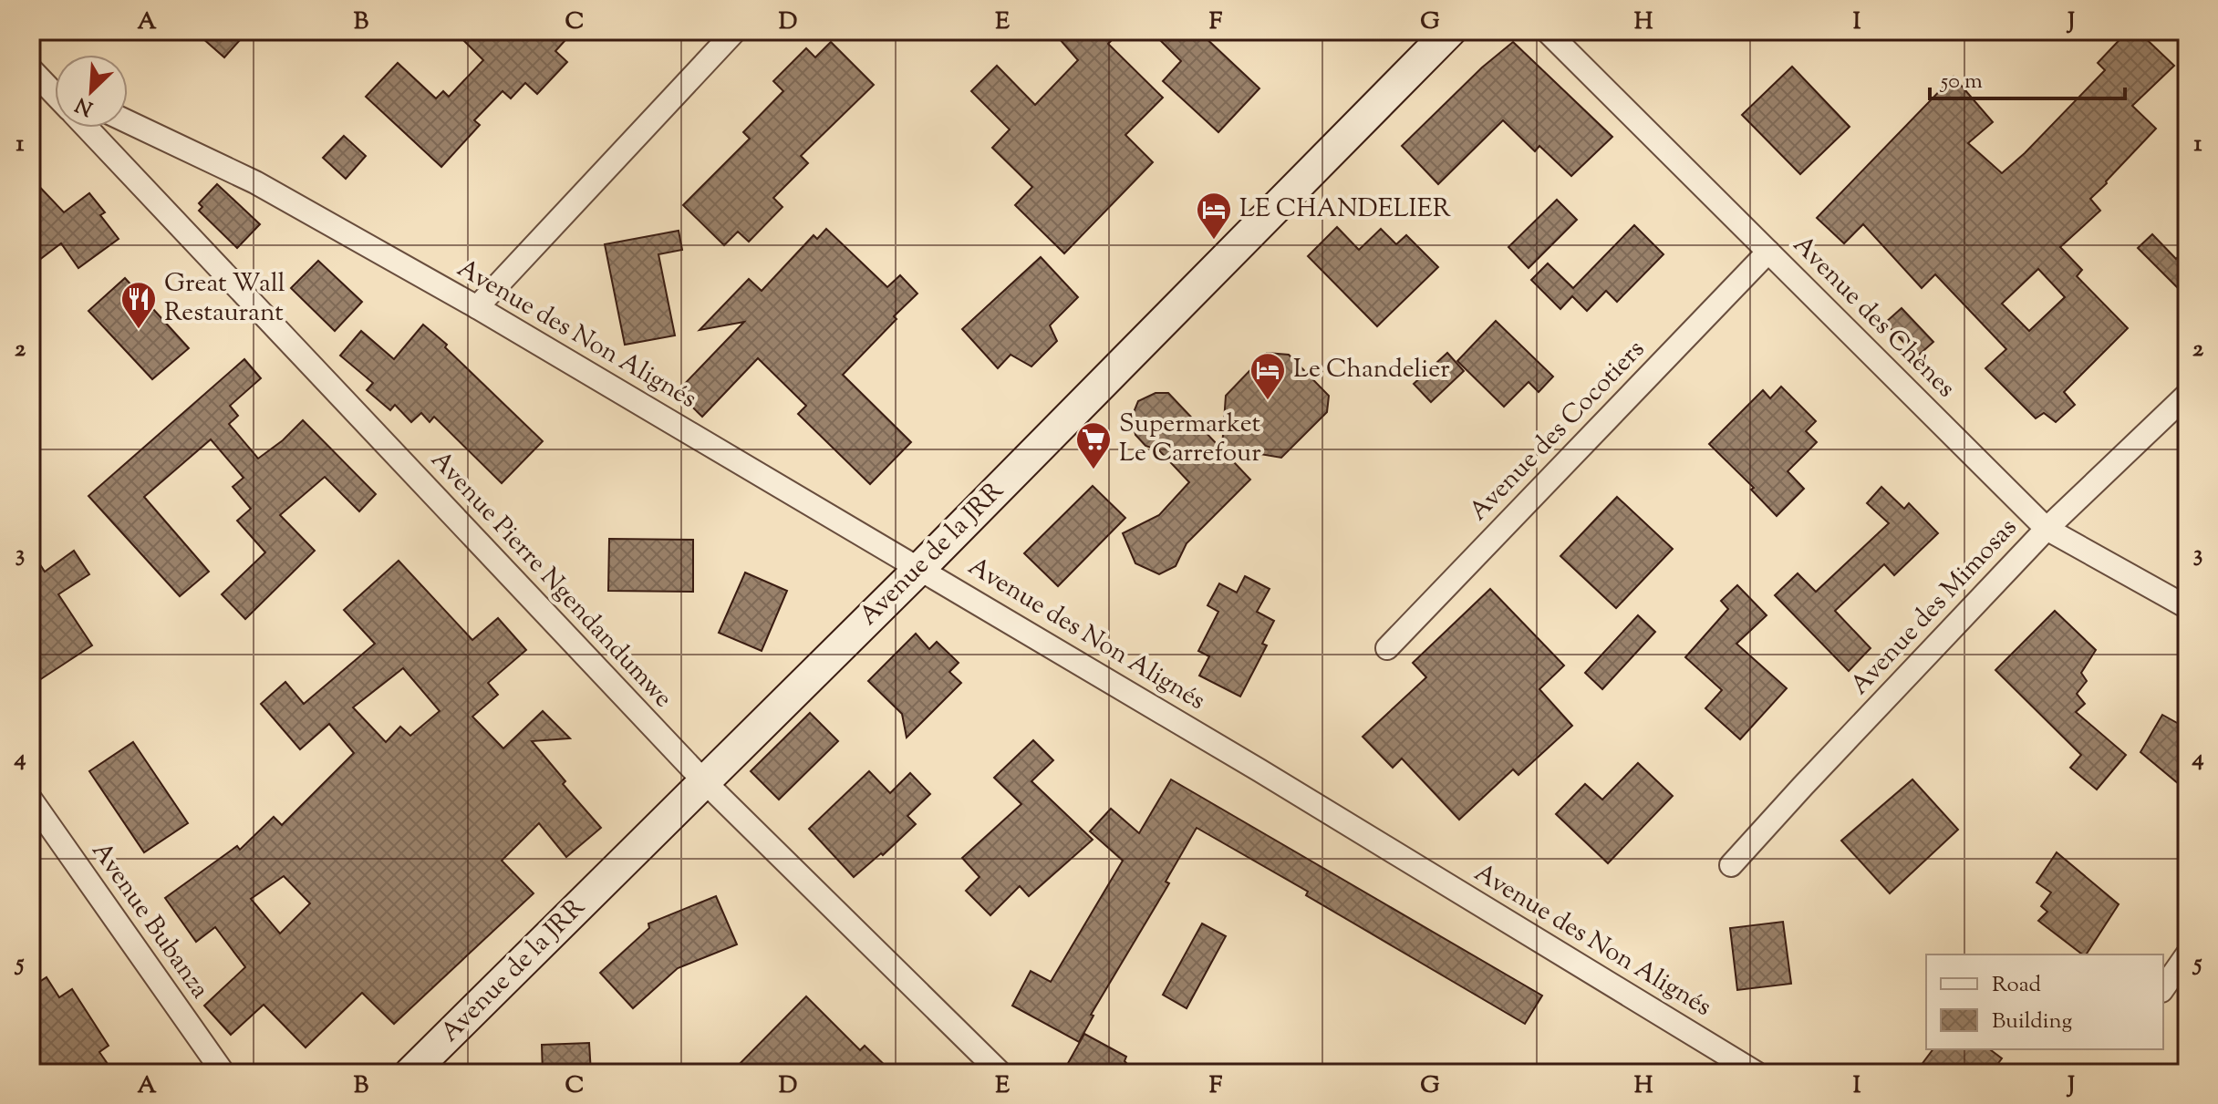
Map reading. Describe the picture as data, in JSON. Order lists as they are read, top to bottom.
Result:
{
  "streets": {
    "street": [
      "Avenue des Chènes",
      "Avenue des Non Alignés",
      "Avenue des Cocotiers",
      "Avenue de la JRR",
      "Avenue Pierre Ngendandumwe",
      "Avenue des Mimosas",
      "Avenue Bubanza"
    ]
  },
  "crossings": [
    ["Avenue des Chènes", "Avenue des Cocotiers"],
    ["Avenue des Chènes", "Avenue des Mimosas"],
    ["Avenue des Non Alignés", "Avenue de la JRR"],
    ["Avenue de la JRR", "Avenue Pierre Ngendandumwe"]
  ],
  "places": {
    "hotel": ["LE CHANDELIER", "Le Chandelier"],
    "restaurant": ["Great Wall Restaurant"],
    "supermarket": ["Supermarket Le Carrefour"]
  },
  "legend": ["Road", "Building"],
  "scale_bar": "50 m",
  "north": "bottom left",
  "grid": {
    "columns": [
      "A",
      "B",
      "C",
      "D",
      "E",
      "F",
      "G",
      "H",
      "I",
      "J"
    ],
    "rows": [
      "1",
      "2",
      "3",
      "4",
      "5"
    ]
  }
}
